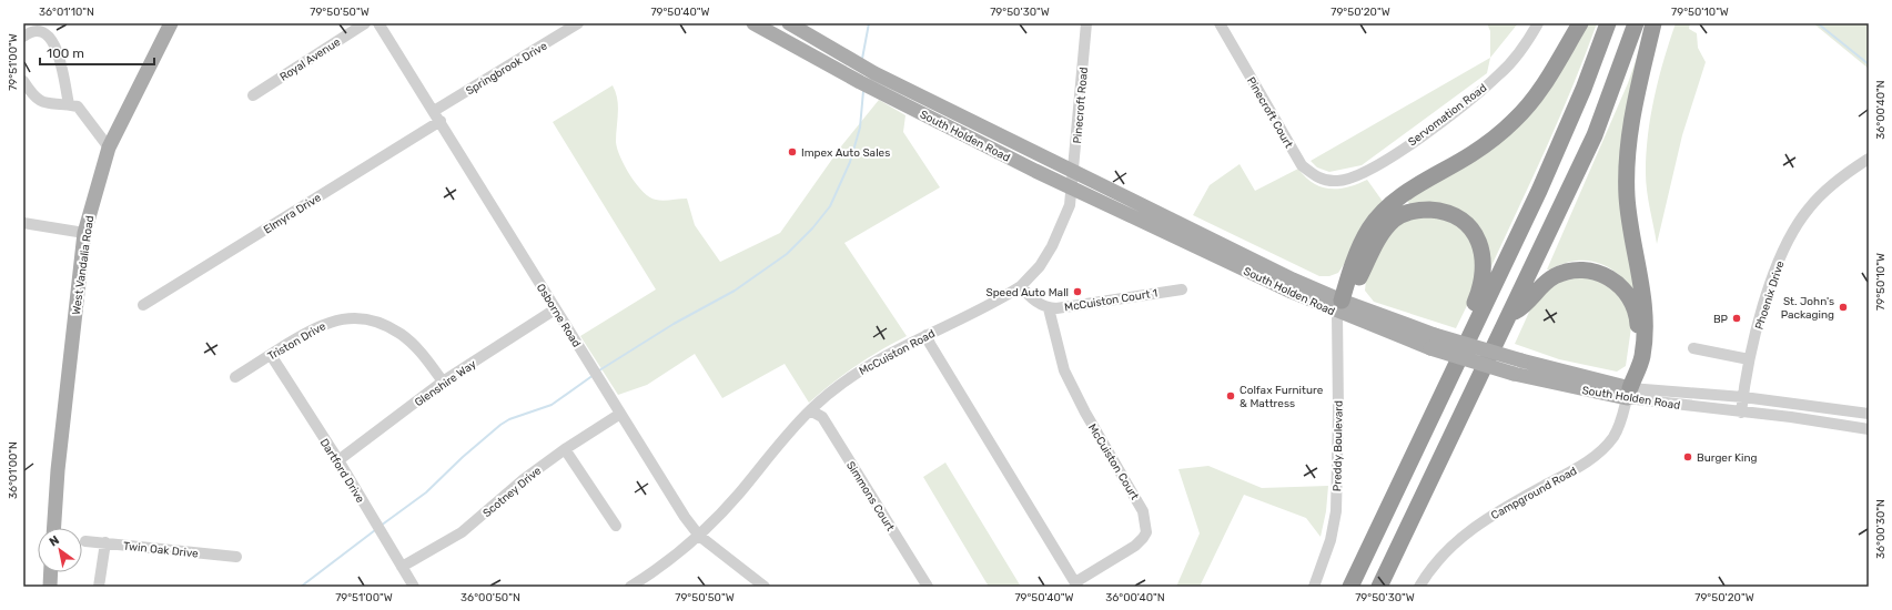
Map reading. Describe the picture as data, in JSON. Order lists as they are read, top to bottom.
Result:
{
  "streets": {
    "main road": ["South Holden Road", "West Vandalia Road"],
    "street": [
      "Royal Avenue",
      "Springbrook Drive",
      "Pinecroft Road",
      "Pinecroft Court",
      "Servomation Road",
      "Elmyra Drive",
      "Phoenix Drive",
      "McCuiston Court 1",
      "Osborne Road",
      "Triston Drive",
      "McCuiston Road",
      "Glenshire Way",
      "Preddy Boulevard",
      "McCuiston Court",
      "Dartford Drive",
      "Scotney Drive",
      "Campground Road",
      "Simmons Court",
      "Twin Oak Drive"
    ]
  },
  "crossings": [
    ["Springbrook Drive", "Osborne Road"],
    ["Pinecroft Road", "South Holden Road"],
    ["Pinecroft Road", "McCuiston Road"],
    ["Pinecroft Court", "Servomation Road"],
    ["South Holden Road", "Phoenix Drive"],
    ["South Holden Road", "McCuiston Road"],
    ["South Holden Road", "Preddy Boulevard"],
    ["South Holden Road", "Campground Road"],
    ["Elmyra Drive", "Osborne Road"],
    ["McCuiston Court 1", "McCuiston Road"],
    ["McCuiston Court 1", "McCuiston Court"],
    ["Osborne Road", "McCuiston Road"],
    ["Osborne Road", "Glenshire Way"],
    ["Osborne Road", "Scotney Drive"],
    ["Triston Drive", "Glenshire Way"],
    ["Triston Drive", "Dartford Drive"],
    ["McCuiston Road", "McCuiston Court"],
    ["McCuiston Road", "Simmons Court"],
    ["Glenshire Way", "Dartford Drive"],
    ["Dartford Drive", "Scotney Drive"]
  ],
  "places": [
    "Impex Auto Sales",
    "Speed Auto Mall",
    "St. John's Packaging",
    "BP",
    "Colfax Furniture & Mattress",
    "Burger King"
  ],
  "scale_bar": "100 m",
  "north": "top left",
  "coordinates": [
    "36°01'10\"N",
    "79°50'50\"W",
    "79°50'40\"W",
    "79°50'30\"W",
    "79°50'20\"W",
    "79°50'10\"W",
    "79°51'00\"W",
    "36°00'40\"N",
    "36°01'00\"N",
    "36°00'30\"N",
    "36°00'50\"N"
  ]
}
